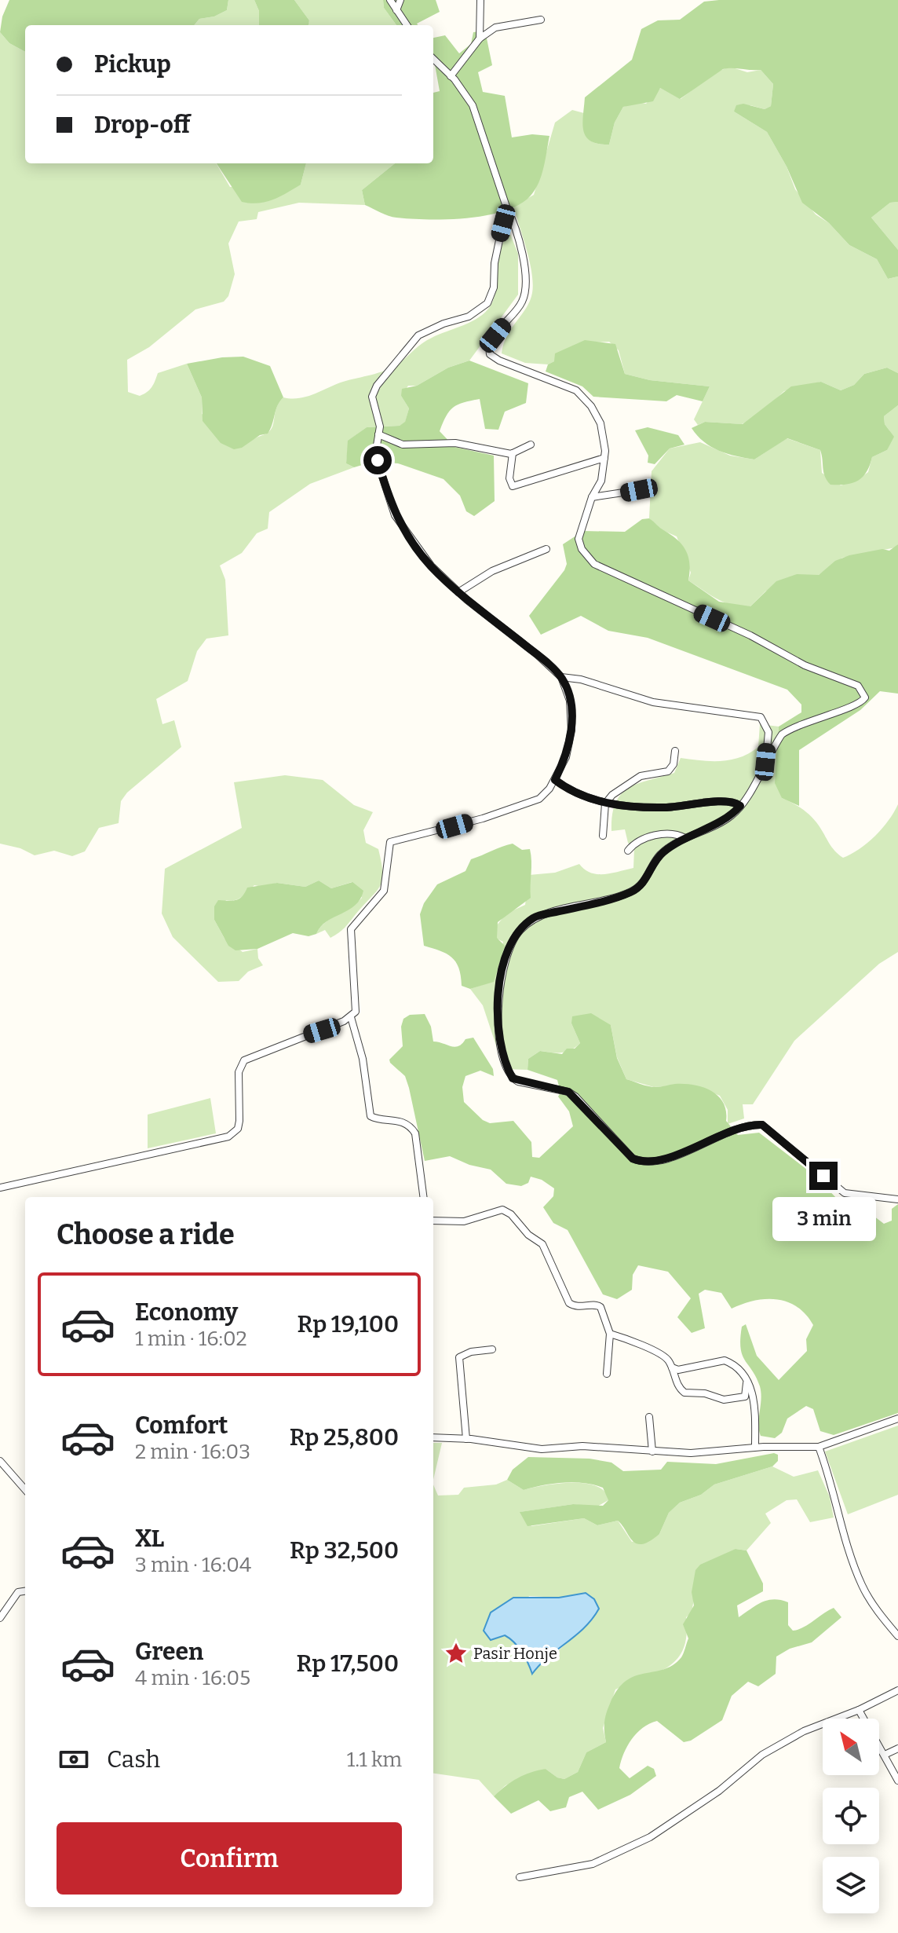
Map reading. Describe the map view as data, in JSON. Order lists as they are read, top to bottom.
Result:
{
  "places": {
    "place": ["Pasir Honje"]
  },
  "north": "top left",
  "page": {
    "banner": ["Pickup", "Drop-off"],
    "bubble": "3 min",
    "heading": "Choose a ride",
    "list": [
      {
        "name": "Economy",
        "note": "1 min · 16:02",
        "value": "Rp 19,100"
      },
      {
        "name": "Comfort",
        "note": "2 min · 16:03",
        "value": "Rp 25,800"
      },
      {
        "name": "XL",
        "note": "3 min · 16:04",
        "value": "Rp 32,500"
      },
      {
        "name": "Green",
        "note": "4 min · 16:05",
        "value": "Rp 17,500"
      }
    ],
    "pay": ["Cash", "1.1 km"],
    "buttons": "Confirm"
  }
}
